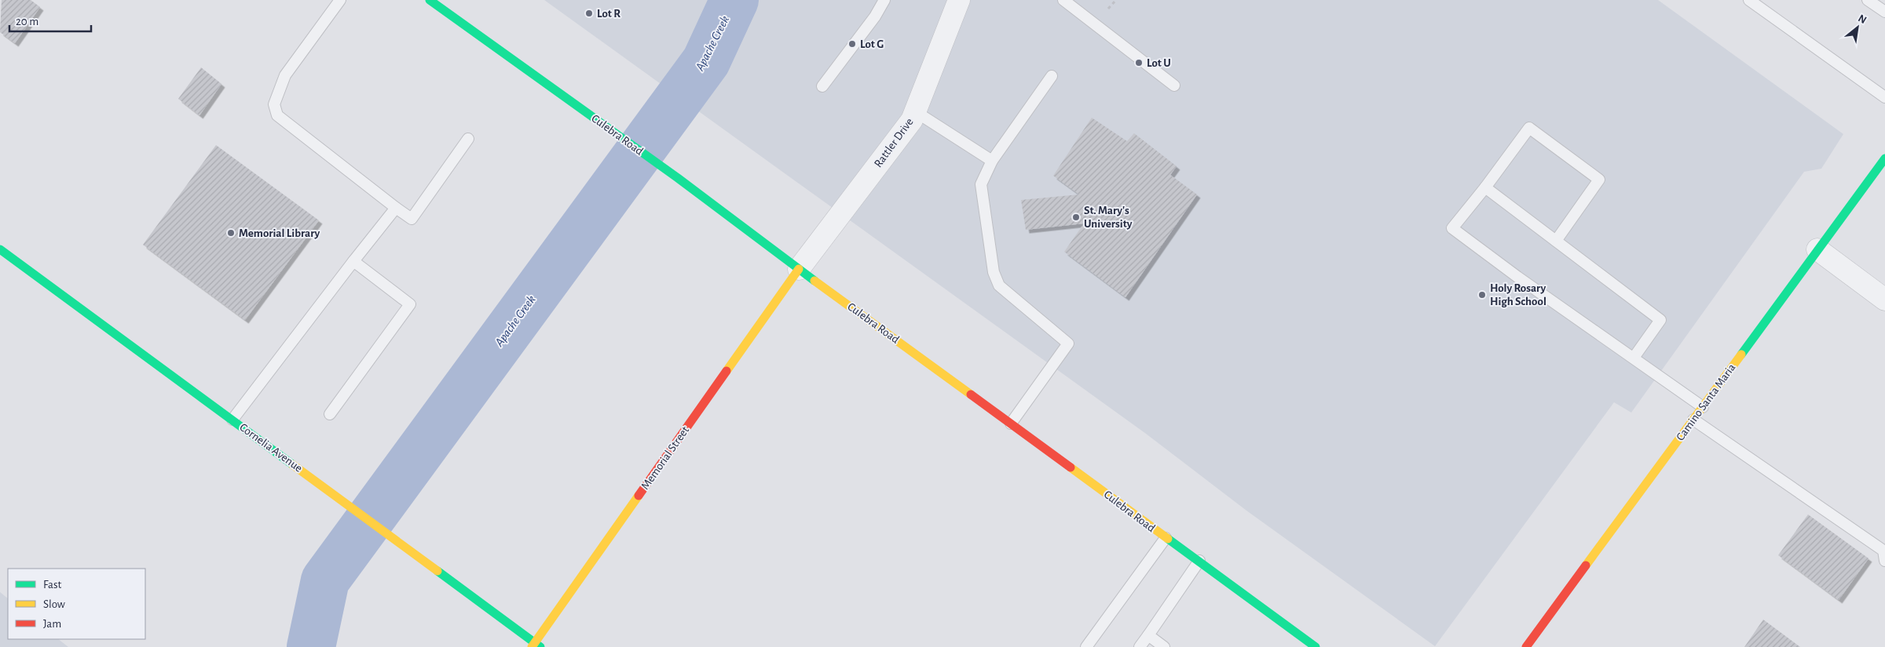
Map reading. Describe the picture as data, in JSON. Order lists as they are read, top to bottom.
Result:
{
  "streets": {
    "street": [
      "Culebra Road",
      "Rattler Drive",
      "Camino Santa Maria",
      "Cornelia Avenue",
      "Memorial Street"
    ]
  },
  "crossings": [
    ["Culebra Road", "Rattler Drive"],
    ["Culebra Road", "Memorial Street"],
    ["Rattler Drive", "Memorial Street"],
    ["Cornelia Avenue", "Memorial Street"]
  ],
  "water": ["Apache Creek"],
  "places": [
    "Lot R",
    "Lot G",
    "Lot U",
    "St. Mary's University",
    "Memorial Library",
    "Holy Rosary High School"
  ],
  "legend": ["Fast", "Slow", "Jam"],
  "scale_bar": "20 m",
  "north": "top right"
}
